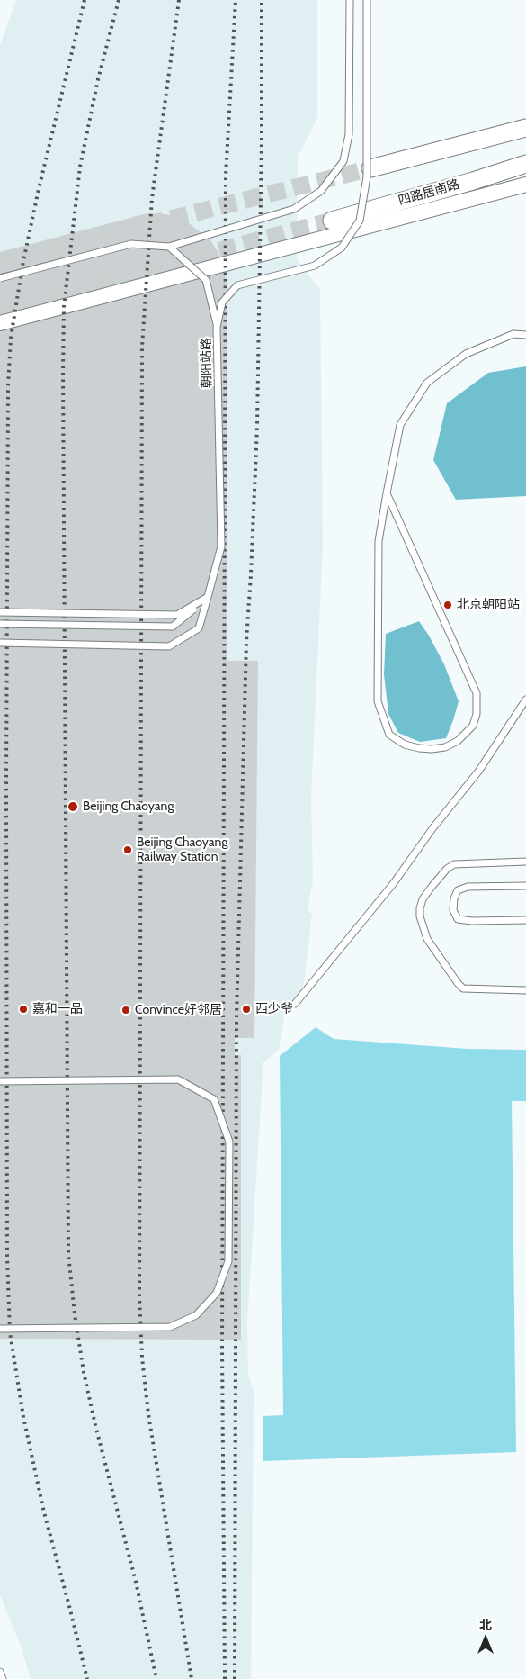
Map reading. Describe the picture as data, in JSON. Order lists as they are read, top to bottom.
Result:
{
  "streets": {
    "main road": ["四路居南路"],
    "lane": ["朝阳站路"]
  },
  "places": [
    "北京朝阳站",
    "Beijing Chaoyang",
    "Beijing Chaoyang Railway Station",
    "嘉和一品",
    "西少爷",
    "Convince好邻居"
  ],
  "north": "top"
}
